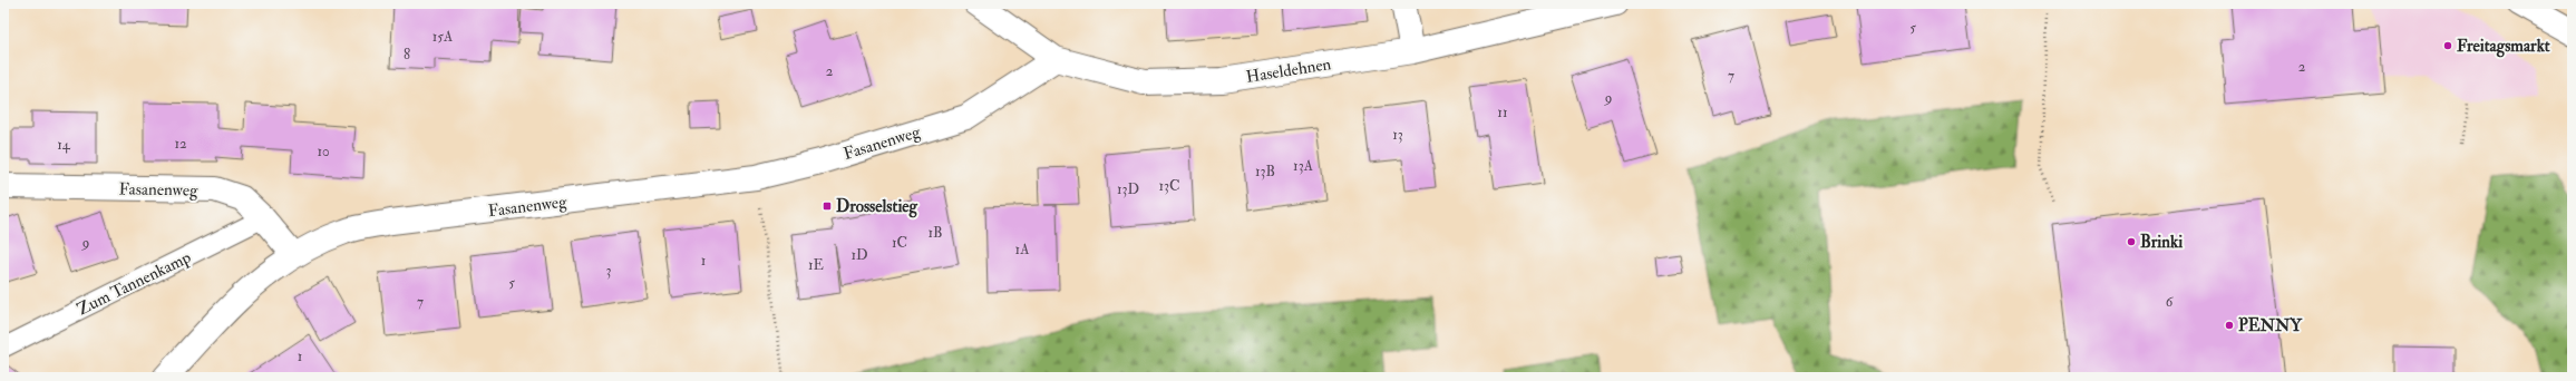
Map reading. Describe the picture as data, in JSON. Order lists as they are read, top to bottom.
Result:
{
  "streets": {
    "street": ["Haseldehnen", "Fasanenweg"],
    "lane": ["Zum Tannenkamp"]
  },
  "crossings": [
    ["Haseldehnen", "Fasanenweg"],
    ["Fasanenweg", "Zum Tannenkamp"]
  ],
  "places": {
    "other": ["Freitagsmarkt", "Brinki", "PENNY"],
    "transit": ["Drosselstieg"]
  },
  "house_numbers": [
    "5",
    "15A",
    "8",
    "2",
    "2",
    "7",
    "9",
    "11",
    "13",
    "12",
    "14",
    "10",
    "13A",
    "13B",
    "13C",
    "13D",
    "1B",
    "9",
    "1C",
    "1A",
    "1D",
    "1",
    "1E",
    "3",
    "5",
    "7",
    "6",
    "1"
  ]
}
